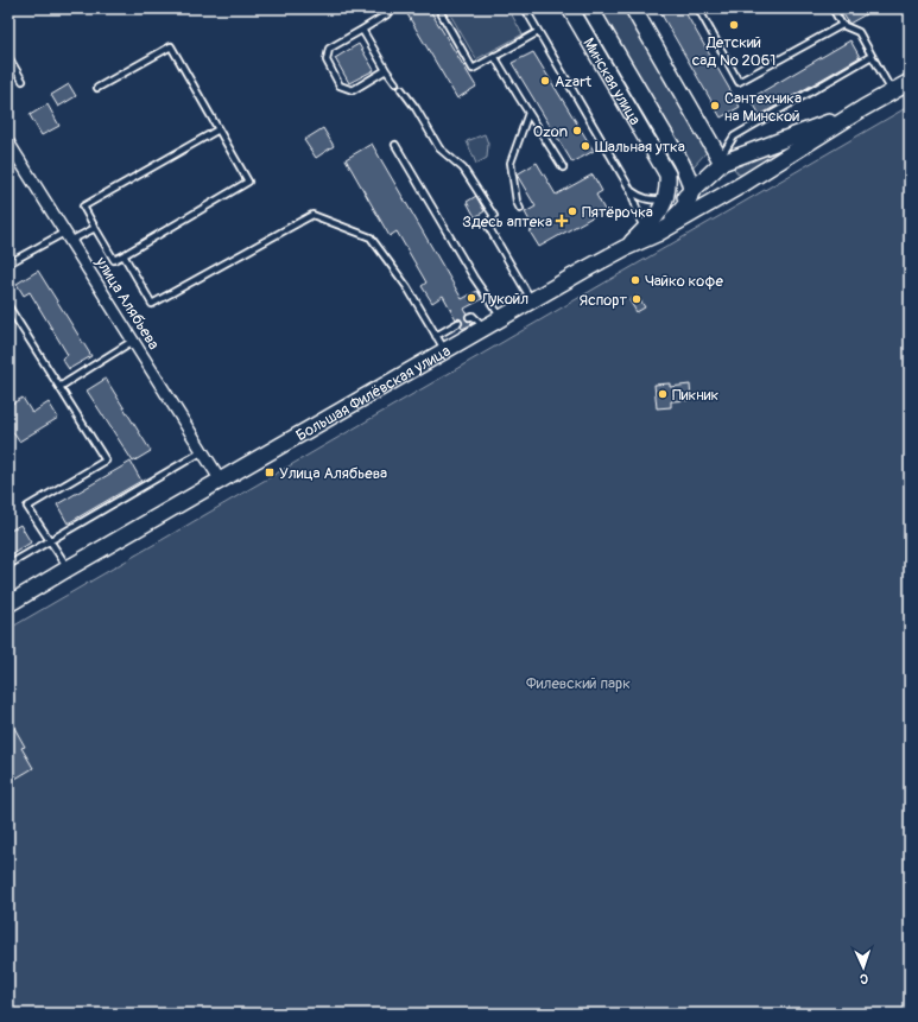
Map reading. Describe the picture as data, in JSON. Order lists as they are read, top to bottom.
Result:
{
  "streets": {
    "main road": ["Минская улица", "Большая Филёвская улица"],
    "street": ["улица Алябьева"]
  },
  "crossings": [
    ["Минская улица", "Большая Филёвская улица"],
    ["улица Алябьева", "Большая Филёвская улица"]
  ],
  "parks": ["Филевский парк"],
  "places": {
    "other": [
      "Детский сад № 2061",
      "Azart",
      "Сантехника на Минской",
      "Ozon",
      "Шальная утка",
      "Пятёрочка",
      "Чайко кофе",
      "Лукойл",
      "Яспорт",
      "Пикник"
    ],
    "health": ["Здесь аптека"],
    "transit": ["Улица Алябьева"]
  },
  "north": "bottom"
}
